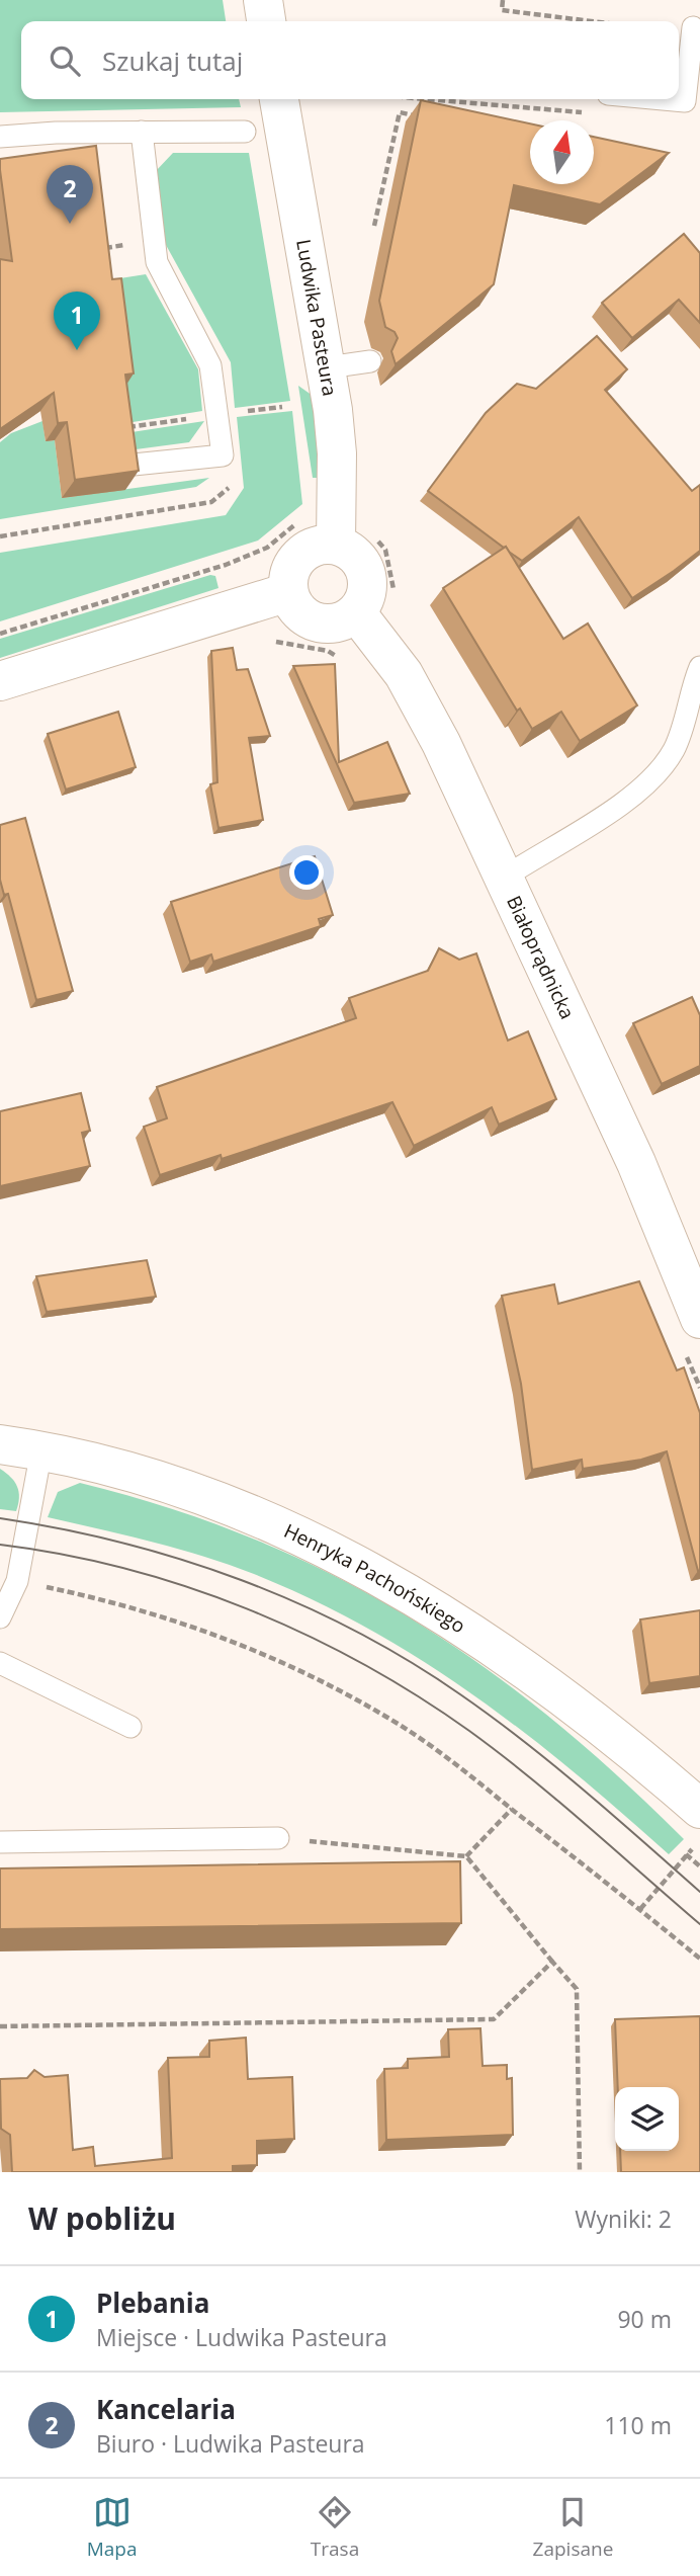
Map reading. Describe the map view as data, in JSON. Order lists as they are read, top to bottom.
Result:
{
  "streets": {
    "street": ["Ludwika Pasteura", "Białoprądnicka", "Henryka Pachońskiego"]
  },
  "crossings": [
    ["Ludwika Pasteura", "Białoprądnicka"]
  ],
  "north": "top",
  "page": {
    "search": "Szukaj tutaj",
    "pins": ["2", "1"],
    "heading": ["W pobliżu", "Wyniki: 2"],
    "list": [
      {
        "mark": "1",
        "name": "Plebania",
        "note": "Miejsce · Ludwika Pasteura",
        "value": "90 m"
      },
      {
        "mark": "2",
        "name": "Kancelaria",
        "note": "Biuro · Ludwika Pasteura",
        "value": "110 m"
      }
    ],
    "nav": ["Mapa", "Trasa", "Zapisane"]
  }
}
